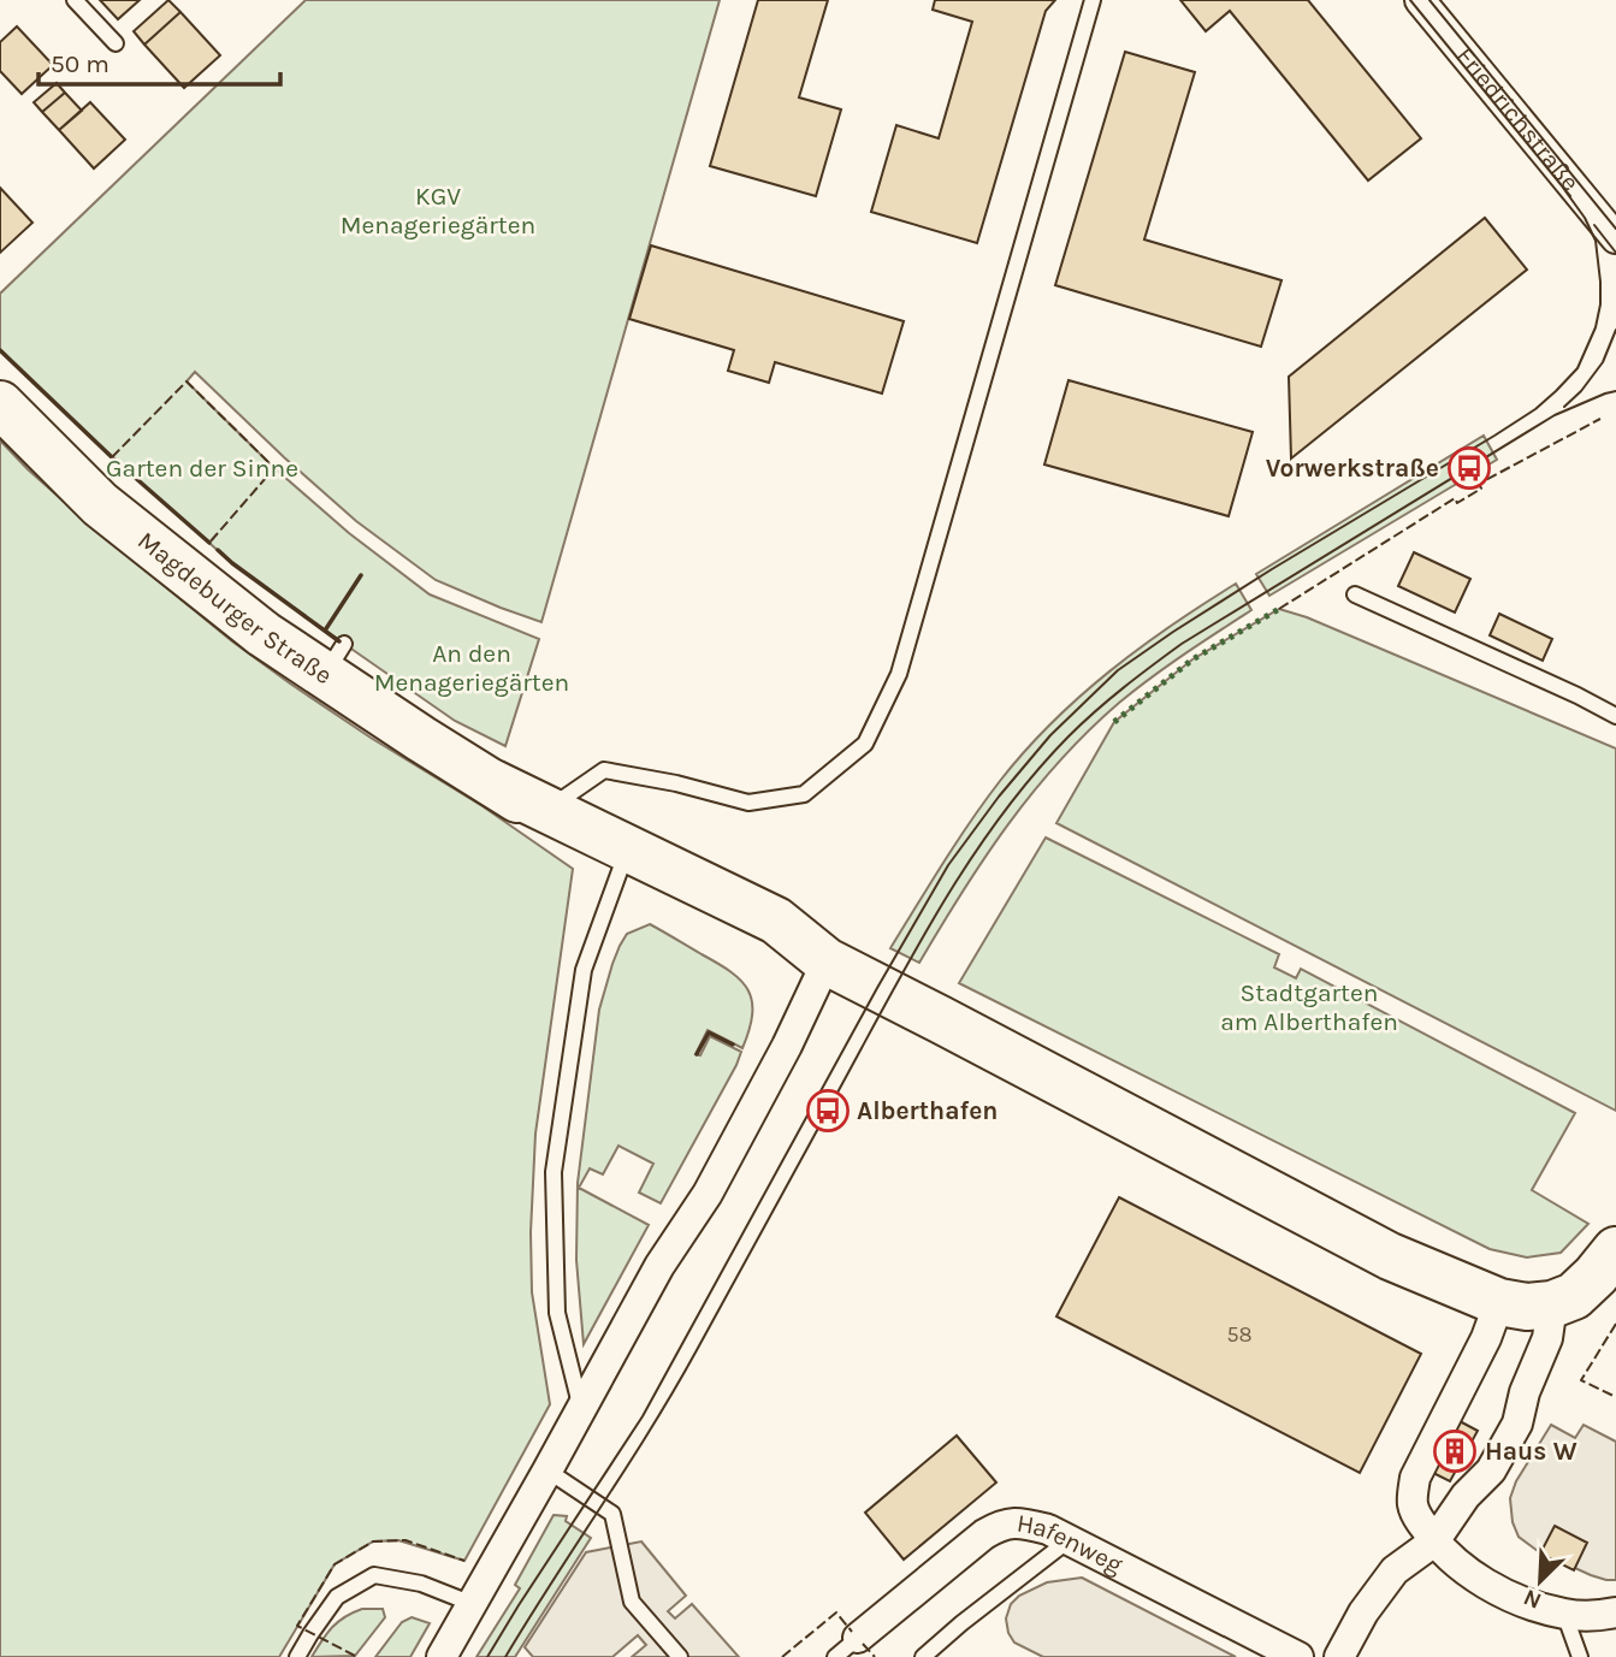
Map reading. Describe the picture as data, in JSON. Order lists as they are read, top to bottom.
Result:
{
  "streets": {
    "main road": ["Magdeburger Straße"],
    "street": ["Friedrichstraße", "Hafenweg"]
  },
  "parks": [
    "KGV Menageriegärten",
    "Garten der Sinne",
    "An den Menageriegärten",
    "Stadtgarten am Alberthafen"
  ],
  "places": {
    "bus stop": ["Vorwerkstraße", "Alberthafen"],
    "building": ["Haus W"]
  },
  "house_numbers": ["58"],
  "scale_bar": "50 m",
  "north": "bottom left"
}
